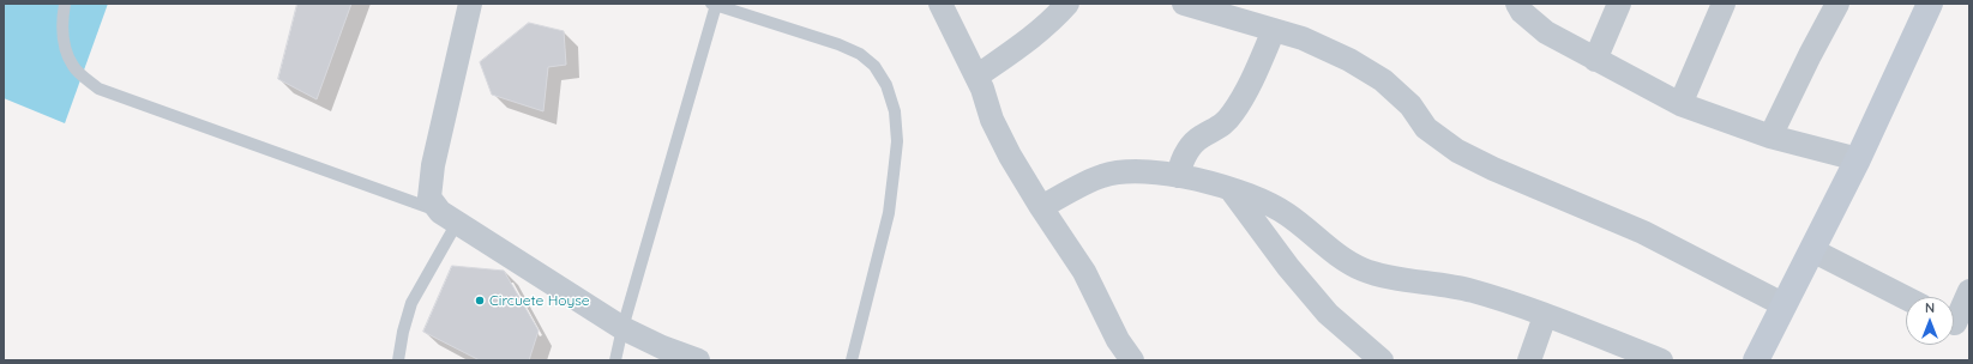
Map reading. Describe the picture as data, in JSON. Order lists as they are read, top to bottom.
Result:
{
  "places": ["Circuete Hoyse"],
  "north": "top"
}
